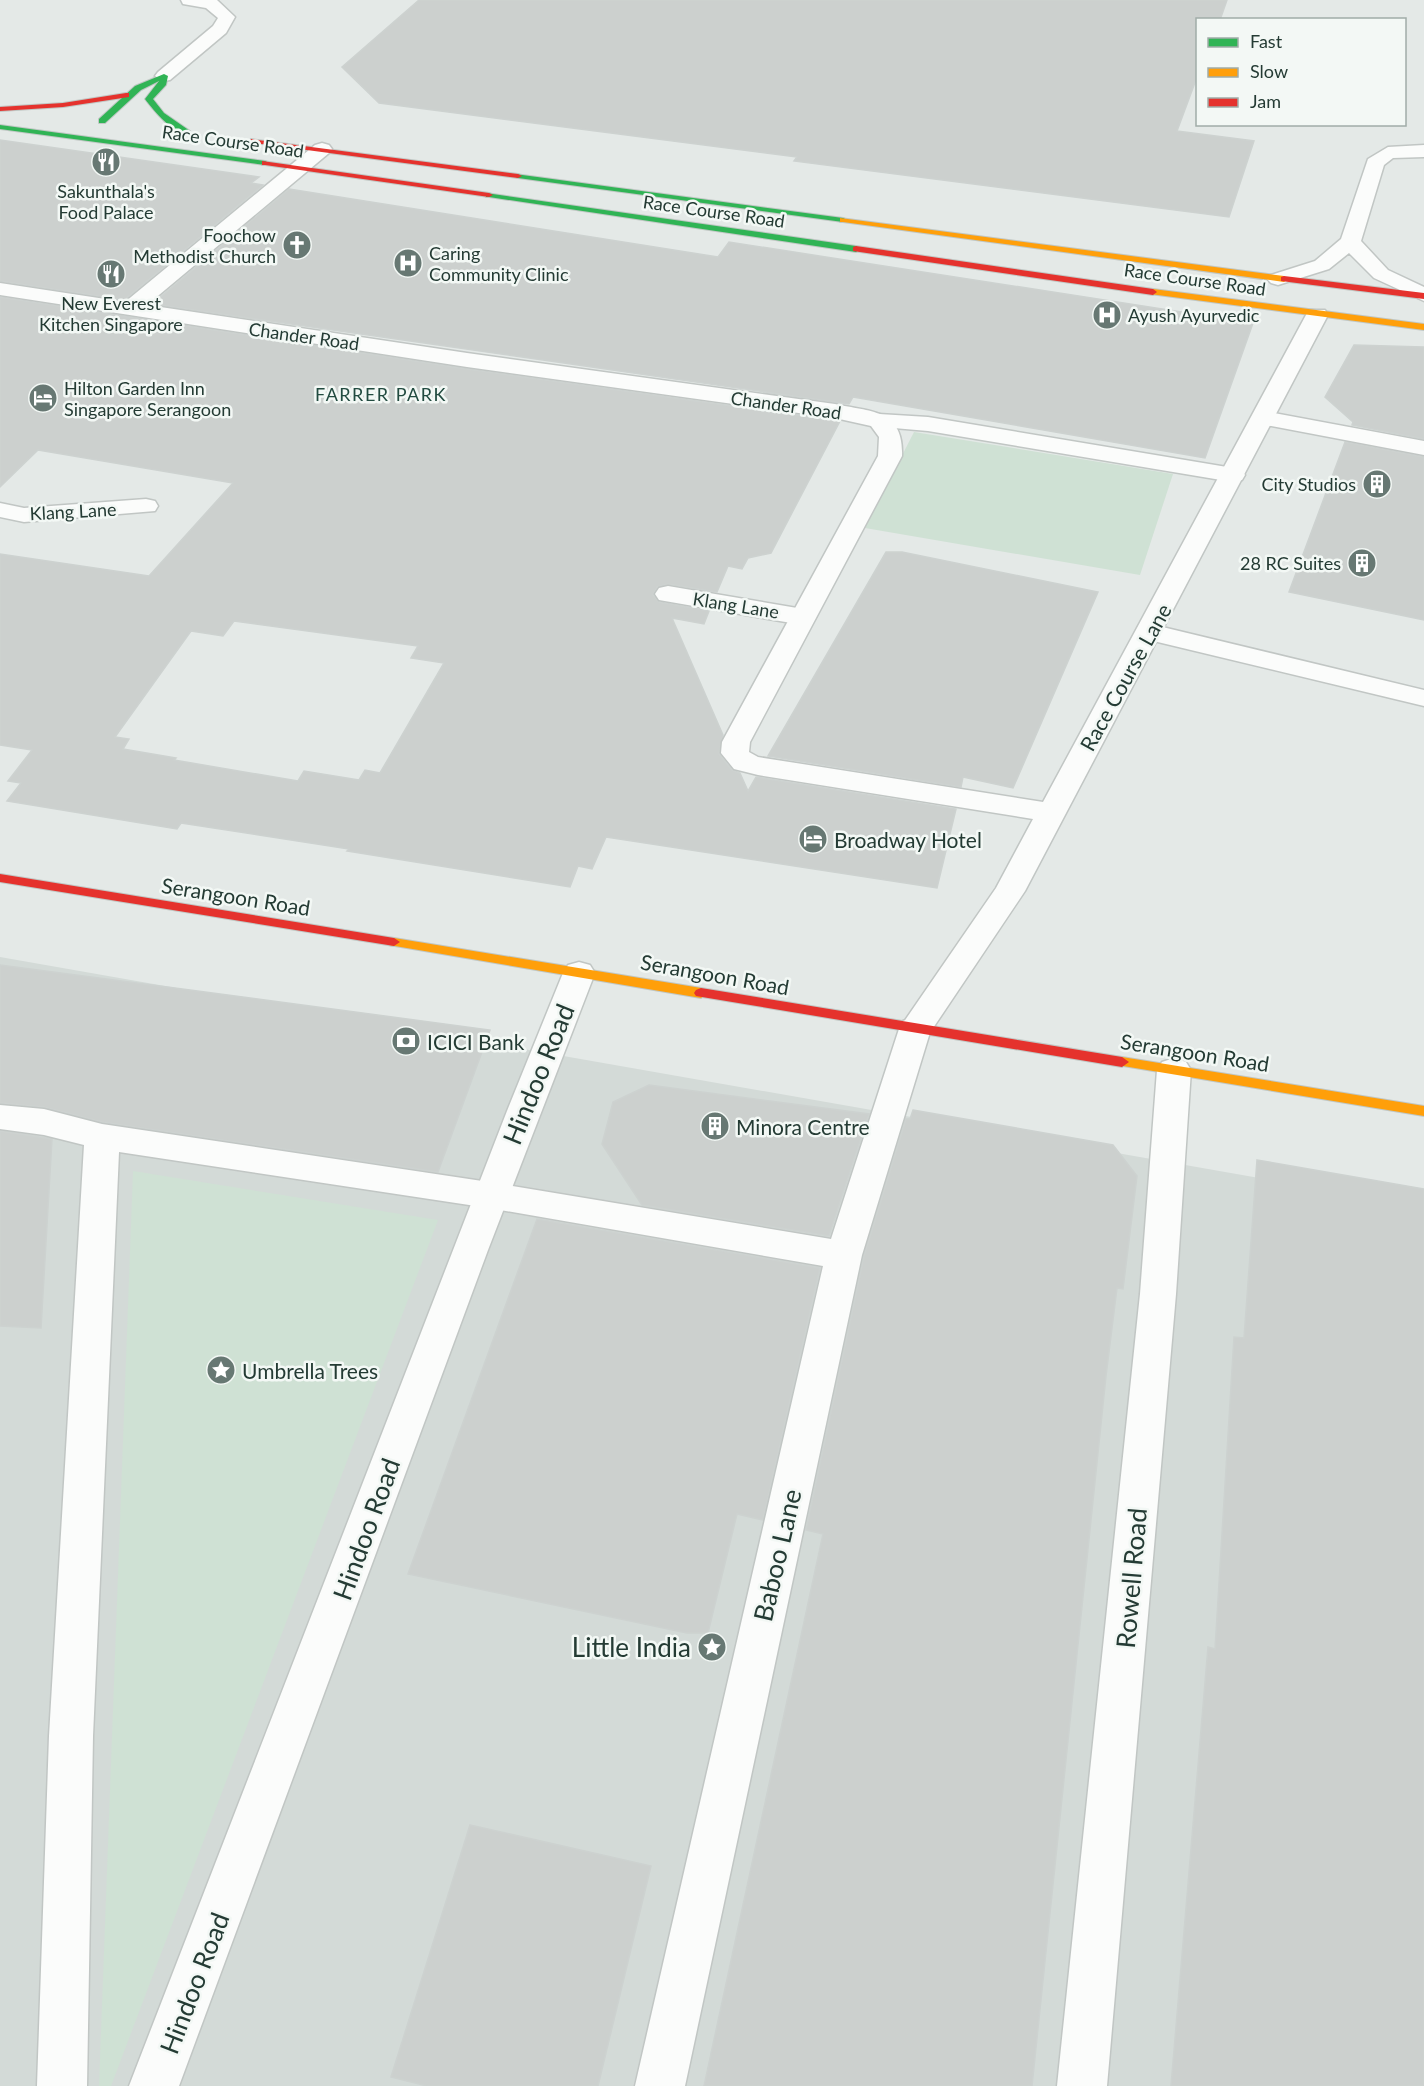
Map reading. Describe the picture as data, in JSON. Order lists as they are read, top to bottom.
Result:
{
  "streets": {
    "street": [
      "Race Course Road",
      "Chander Road",
      "Klang Lane",
      "Race Course Lane",
      "Serangoon Road",
      "Hindoo Road",
      "Baboo Lane",
      "Rowell Road"
    ]
  },
  "crossings": [
    ["Race Course Road", "Race Course Lane"],
    ["Chander Road", "Race Course Lane"],
    ["Race Course Lane", "Serangoon Road"],
    ["Race Course Lane", "Baboo Lane"],
    ["Serangoon Road", "Hindoo Road"],
    ["Serangoon Road", "Baboo Lane"],
    ["Serangoon Road", "Rowell Road"]
  ],
  "districts": ["FARRER PARK"],
  "places": {
    "restaurant": ["Sakunthala's Food Palace", "New Everest Kitchen Singapore"],
    "church": ["Foochow Methodist Church"],
    "hospital": ["Caring Community Clinic", "Ayush Ayurvedic"],
    "hotel": ["Hilton Garden Inn Singapore Serangoon", "Broadway Hotel"],
    "building": ["City Studios", "28 RC Suites", "Minora Centre"],
    "bank": ["ICICI Bank"],
    "place": ["Umbrella Trees", "Little India"]
  },
  "legend": ["Fast", "Slow", "Jam"]
}
